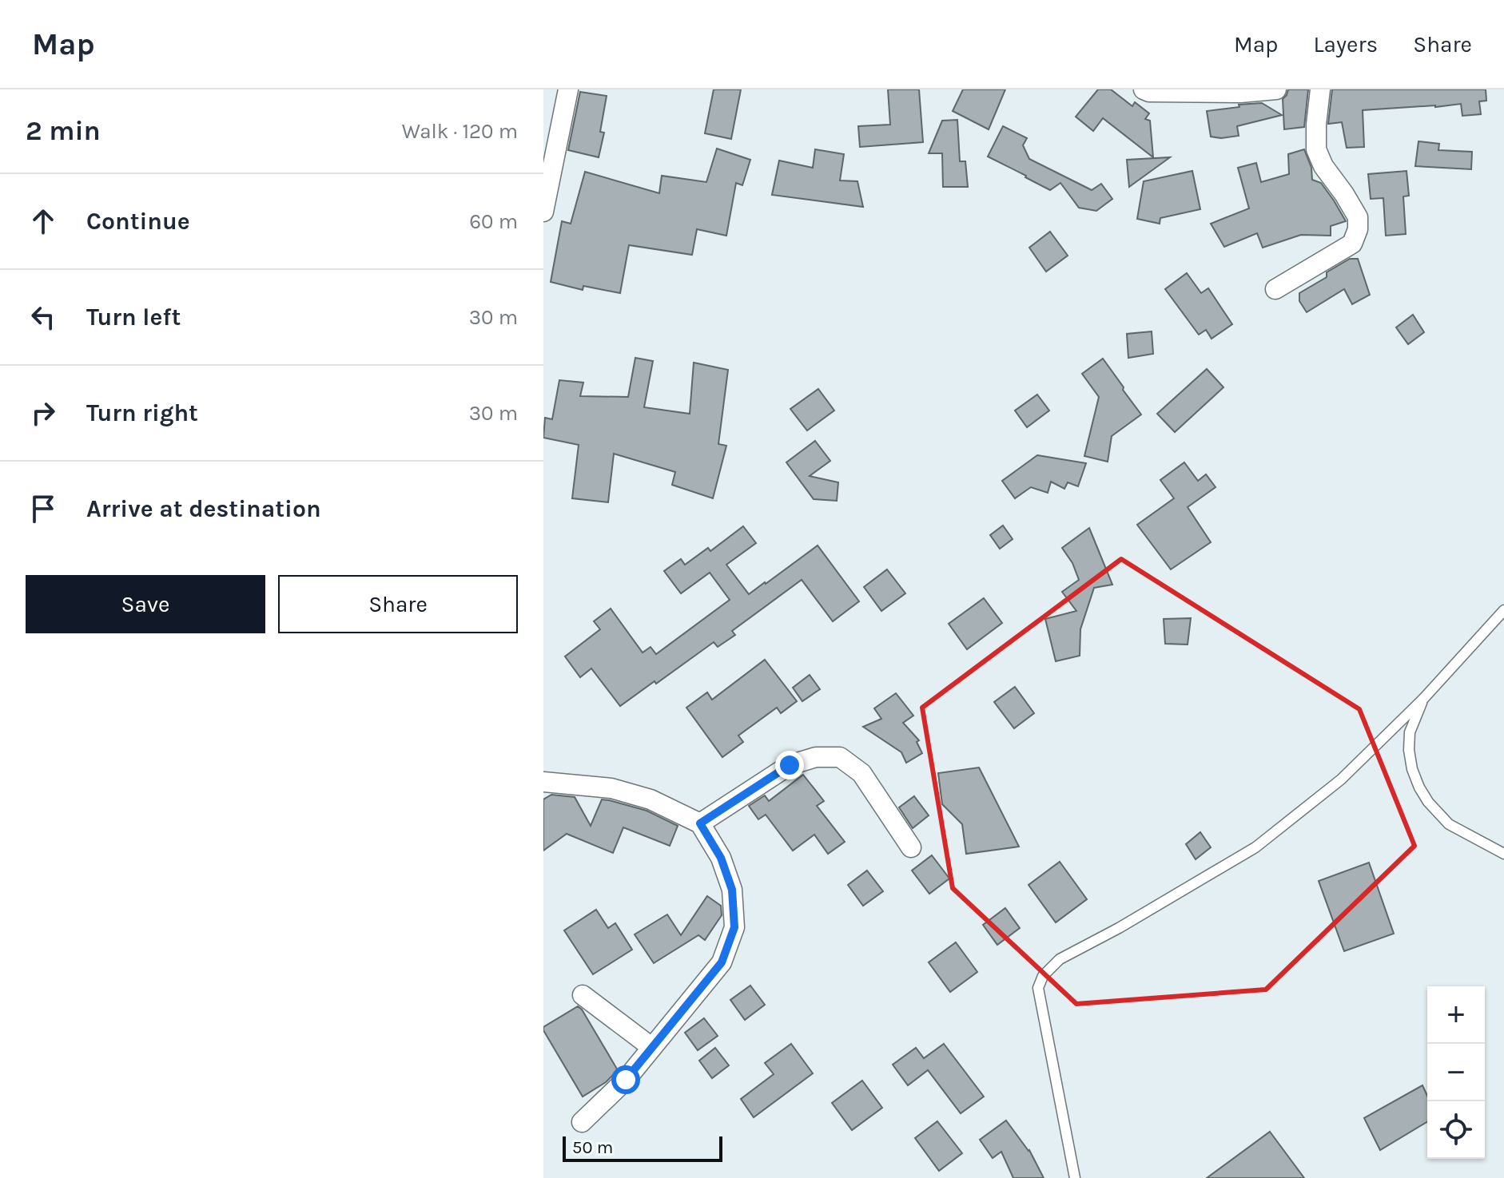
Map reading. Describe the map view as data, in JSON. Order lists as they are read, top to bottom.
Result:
{
  "scale_bar": "50 m",
  "page": {
    "header": "Map",
    "nav": ["Map", "Layers", "Share"],
    "heading": ["2 min", "Walk · 120 m"],
    "list": [
      ["Continue", "60 m"],
      ["Turn left", "30 m"],
      ["Turn right", "30 m"],
      "Arrive at destination"
    ],
    "buttons": ["Save", "Share"],
    "map_buttons": ["+", "−"],
    "scale": "50 m"
  }
}
